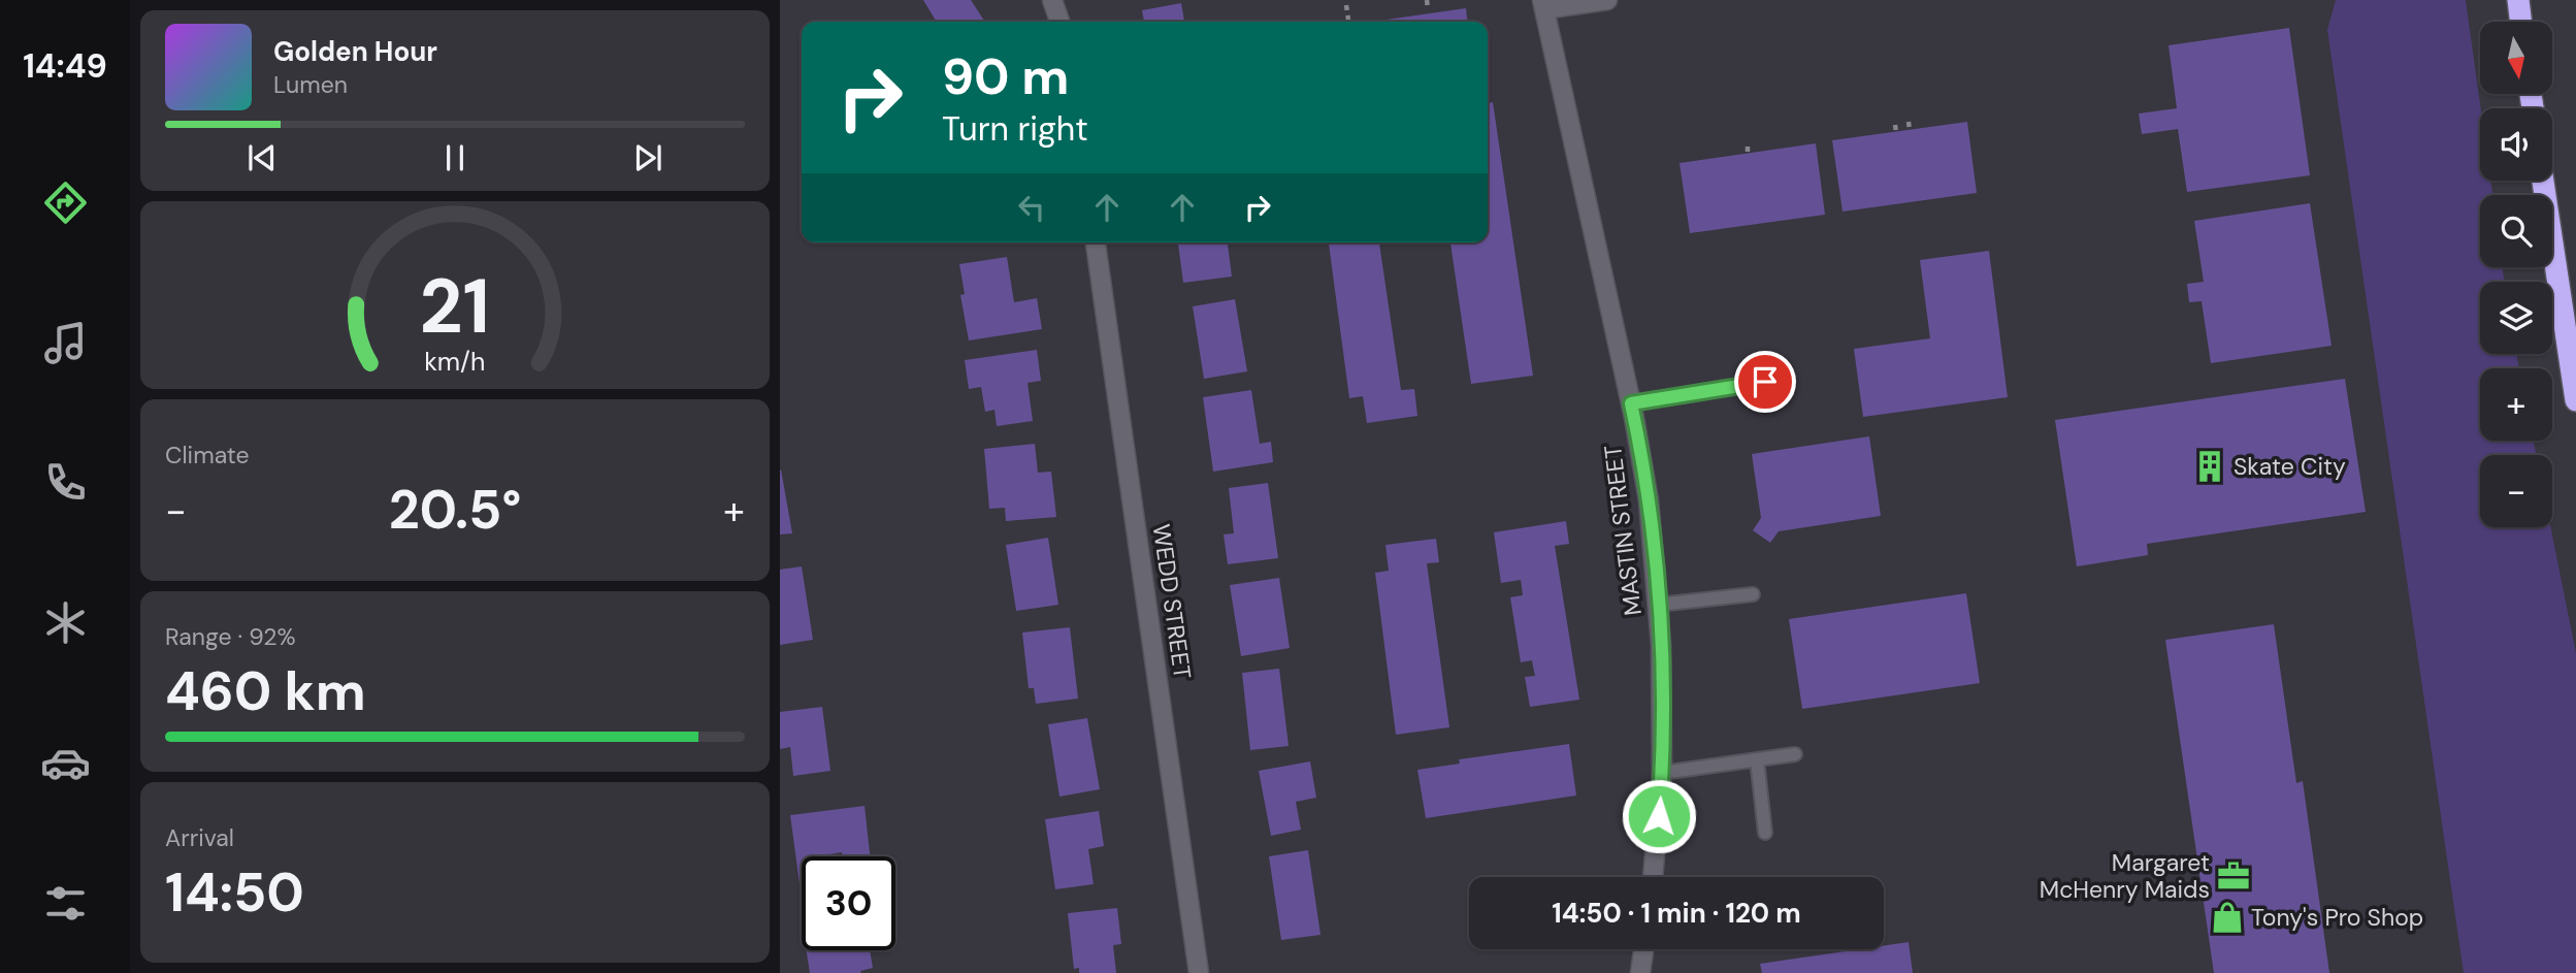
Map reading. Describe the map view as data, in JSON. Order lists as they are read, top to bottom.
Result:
{
  "streets": {
    "street": ["MASTIN STREET", "WEDD STREET"]
  },
  "places": {
    "building": ["Skate City"],
    "office": ["Margaret McHenry Maids"],
    "shop": ["Tony's Pro Shop"]
  },
  "north": "bottom",
  "page": {
    "tabs": "14:49",
    "map_buttons": ["+", "−"],
    "turn": ["90 m", "Turn right"],
    "song": ["Golden Hour", "Lumen"],
    "tile": [
      "Climate",
      ["Range · 92%", "460 km"],
      ["Arrival", "14:50"]
    ],
    "heat": ["−", "20.5°", "+"],
    "limit": "30",
    "trip": "14:50 · 1 min · 120 m",
    "gauge": ["21", "km/h"]
  }
}
